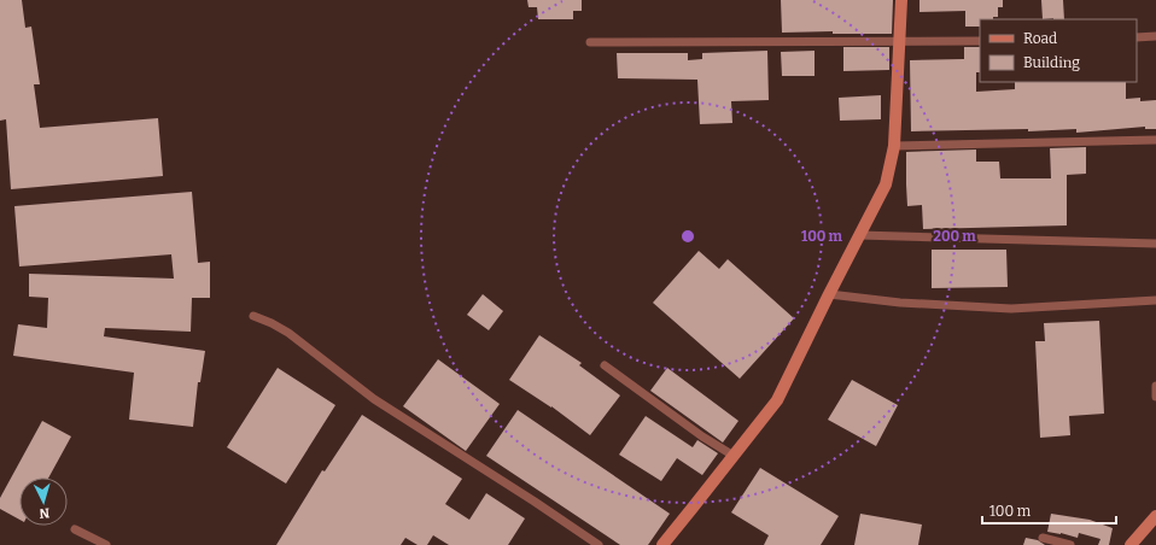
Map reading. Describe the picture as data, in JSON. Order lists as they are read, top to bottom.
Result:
{
  "legend": ["Road", "Building"],
  "scale_bar": "100 m",
  "north": "bottom",
  "rings": ["100 m", "200 m"]
}
